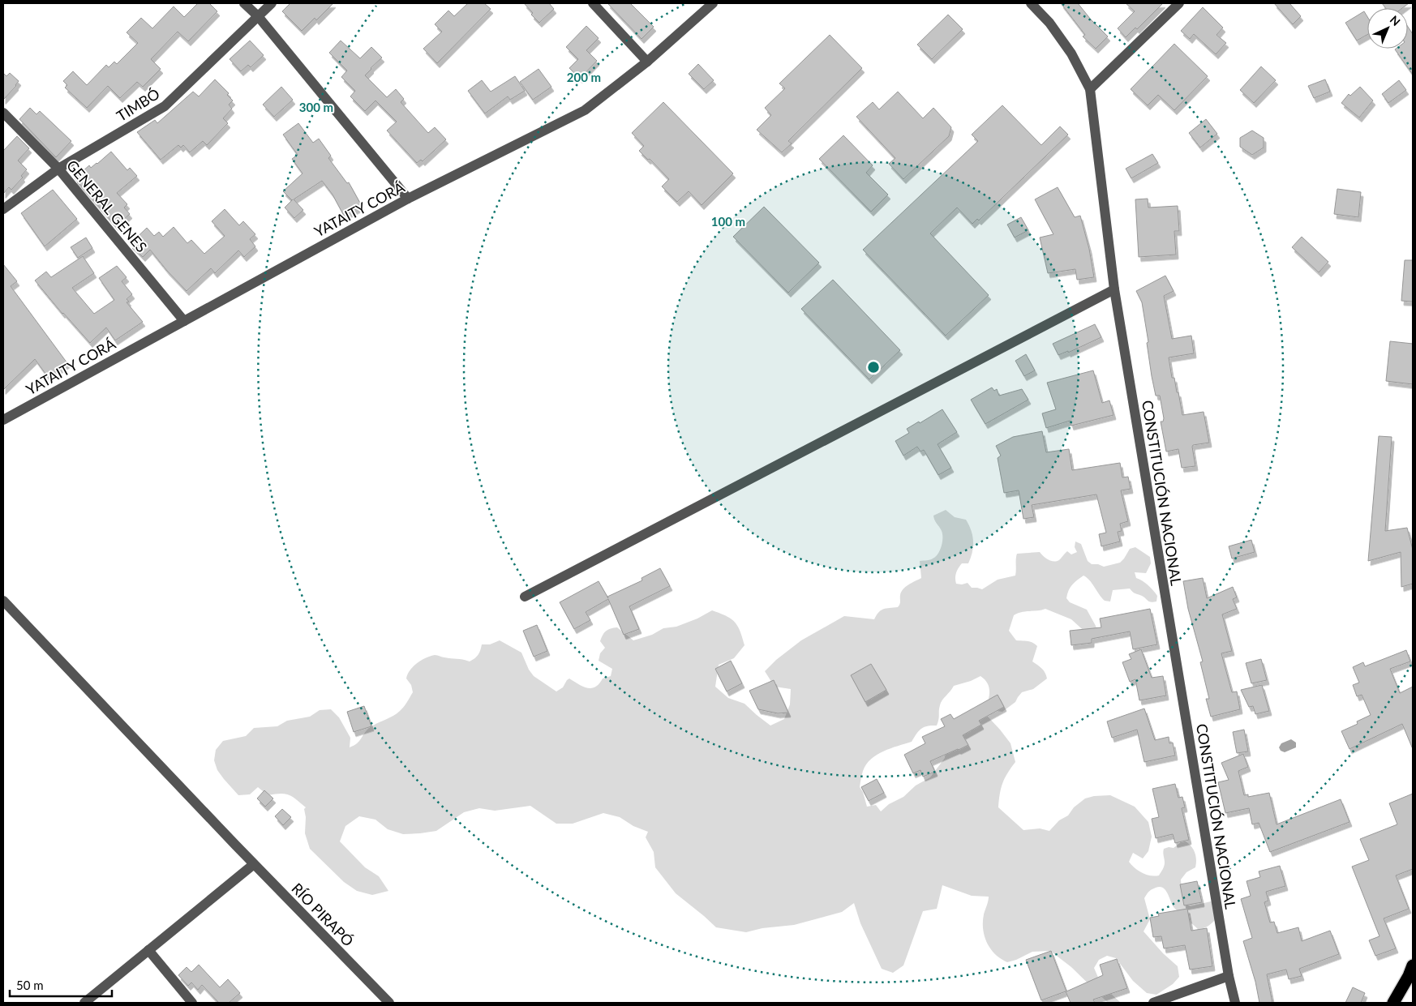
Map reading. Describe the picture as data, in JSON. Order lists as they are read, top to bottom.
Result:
{
  "streets": {
    "street": [
      "TIMBÓ",
      "GENERAL GENES",
      "YATAITY CORÁ",
      "CONSTITUCIÓN NACIONAL",
      "RÍO PIRAPÓ"
    ]
  },
  "crossings": [
    ["TIMBÓ", "GENERAL GENES"],
    ["GENERAL GENES", "YATAITY CORÁ"]
  ],
  "scale_bar": "50 m",
  "north": "top right",
  "rings": ["200 m", "300 m", "100 m"]
}
